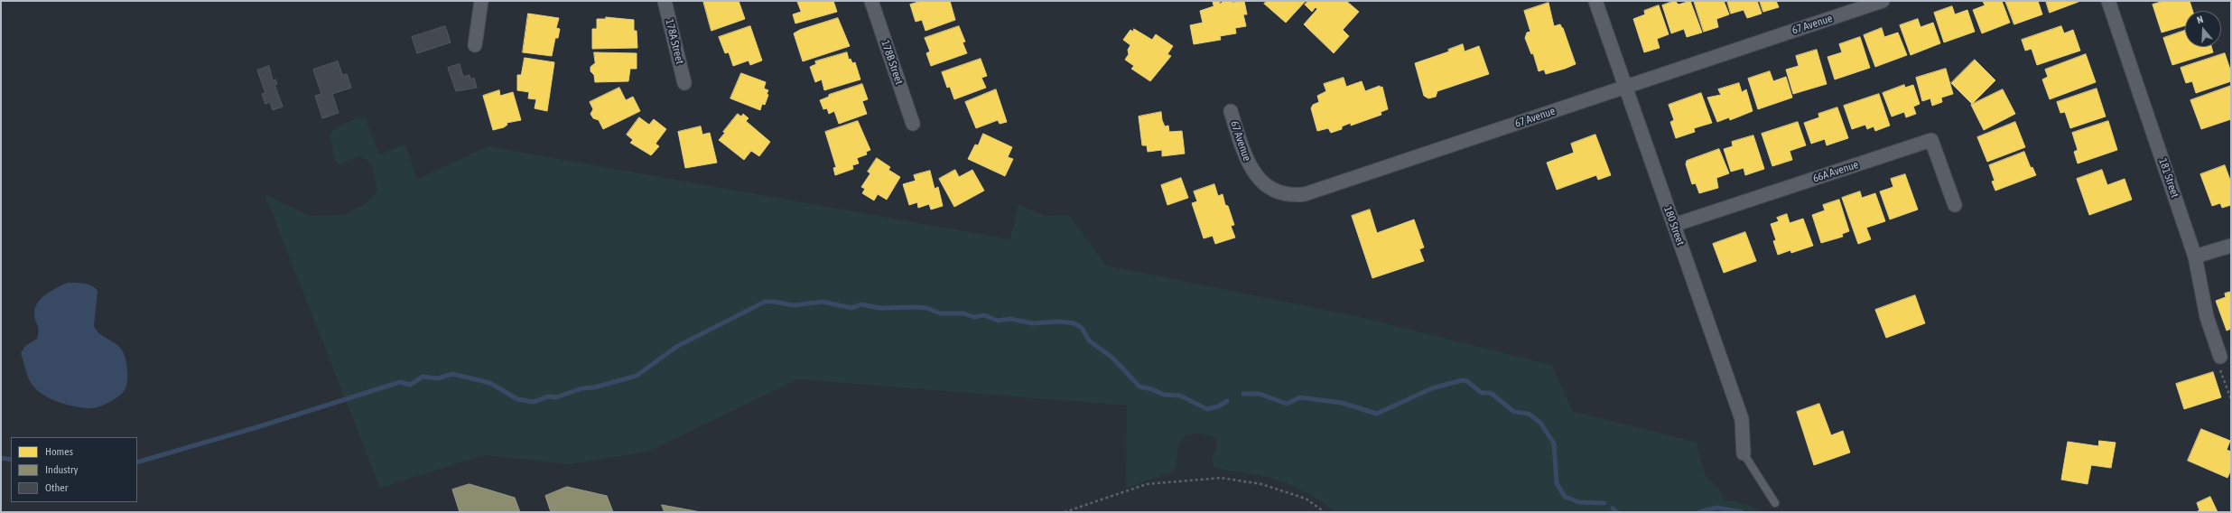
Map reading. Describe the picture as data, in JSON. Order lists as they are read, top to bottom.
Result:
{
  "streets": {
    "street": [
      "67 Avenue",
      "178A Street",
      "178B Street",
      "66A Avenue",
      "181 Street",
      "180 Street"
    ]
  },
  "crossings": [
    ["67 Avenue", "180 Street"],
    ["66A Avenue", "180 Street"]
  ],
  "legend": ["Homes", "Industry", "Other"],
  "north": "top"
}
